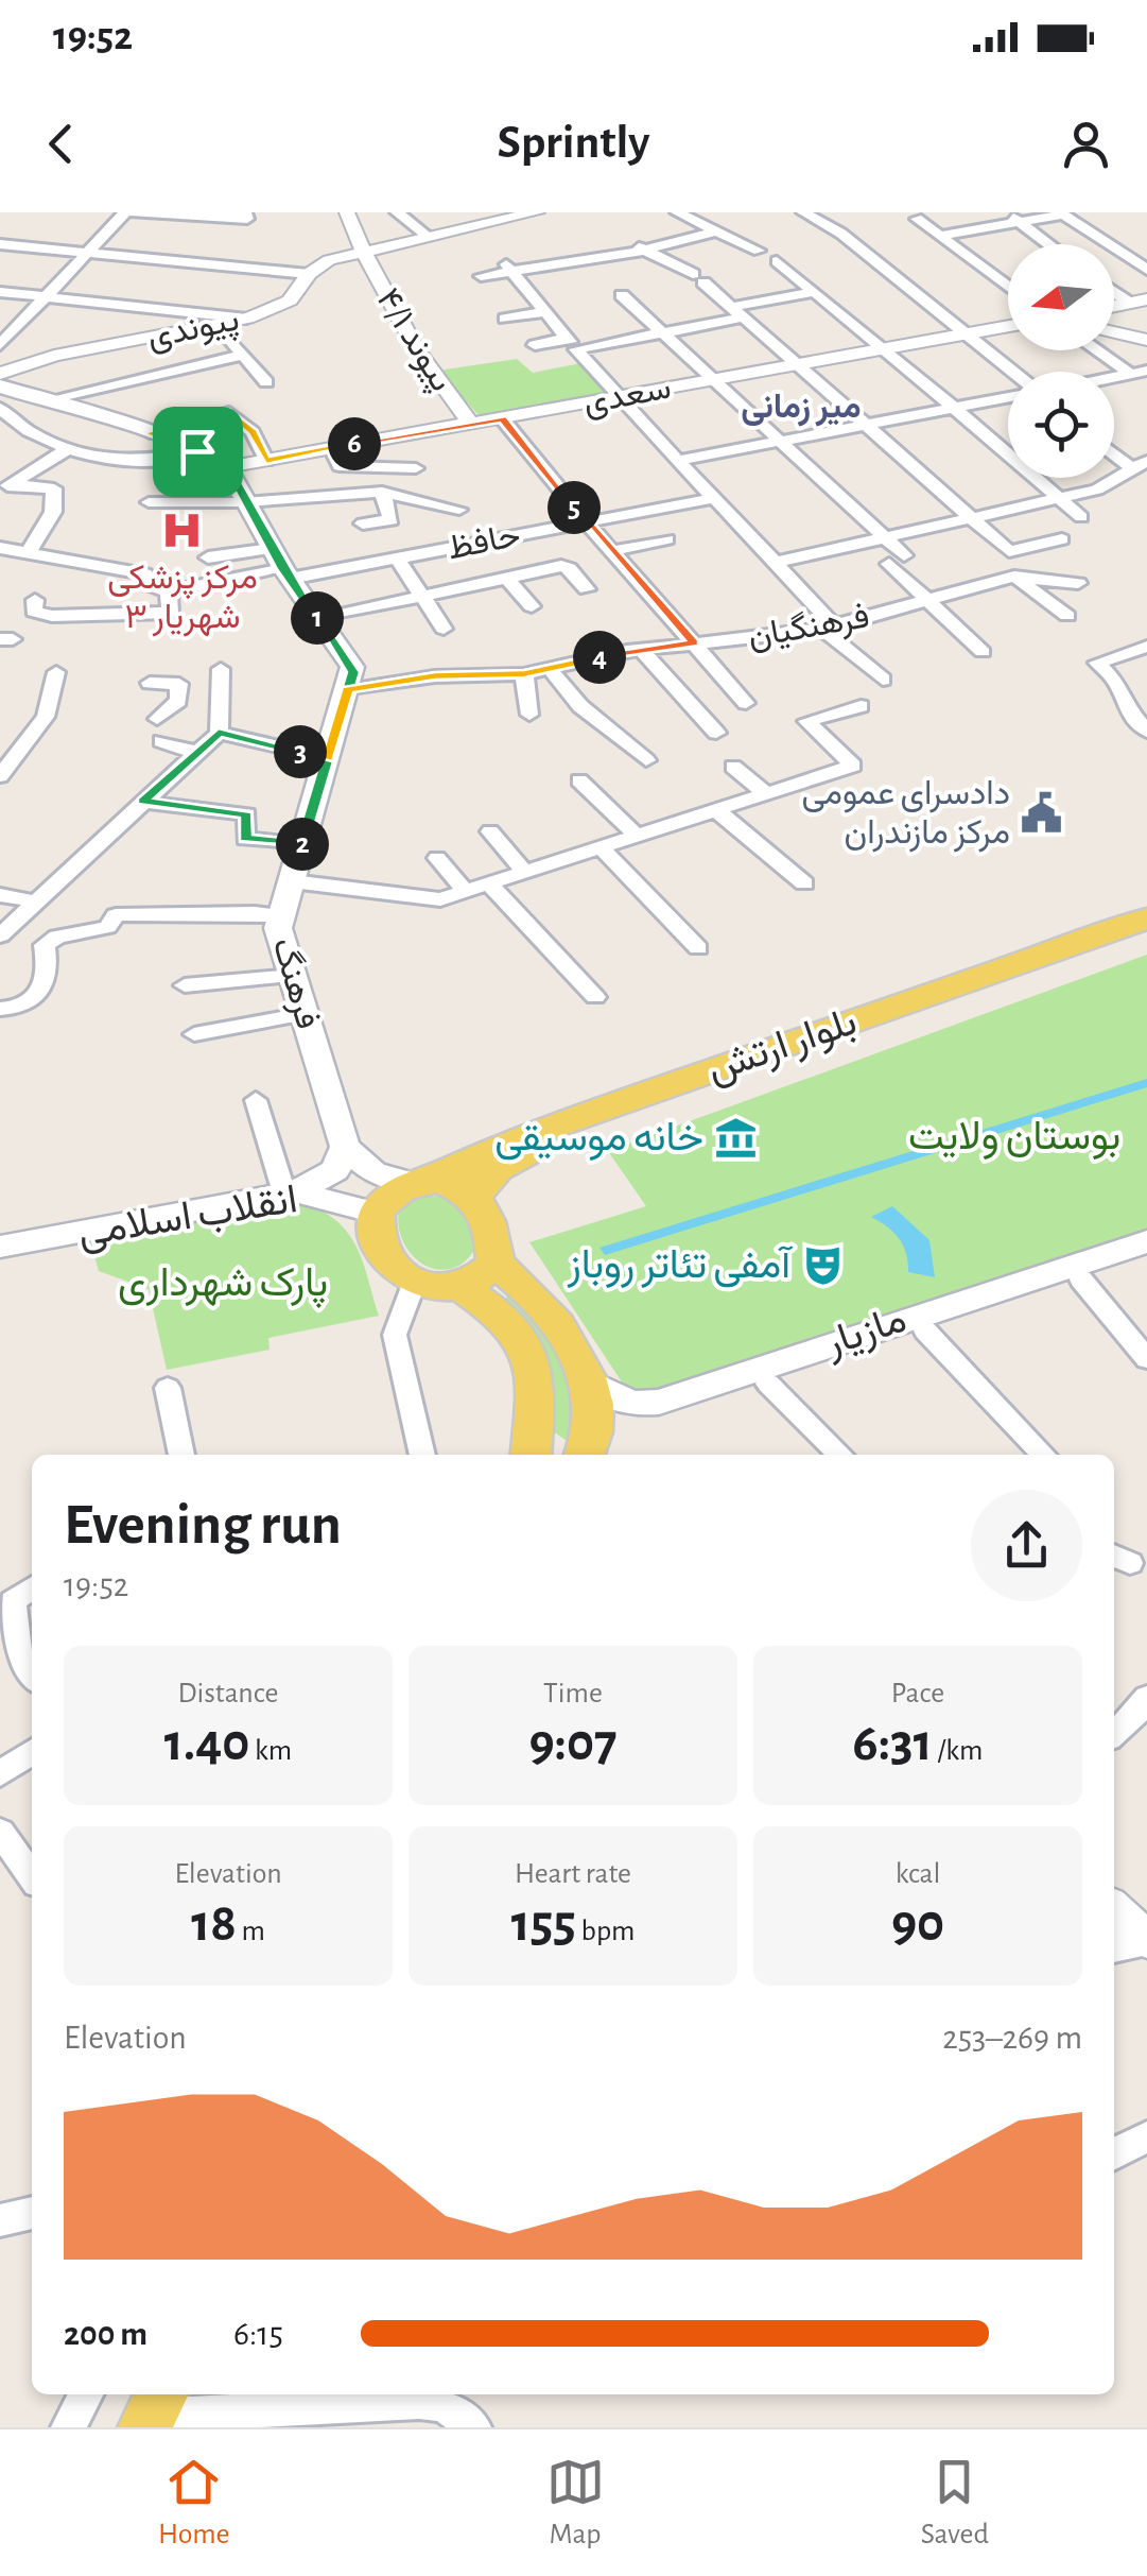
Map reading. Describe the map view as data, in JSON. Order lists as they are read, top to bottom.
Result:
{
  "streets": {
    "main road": [
      "فرهنگ",
      "بلوار ارتش",
      "انقلاب اسلامی",
      "مازیار"
    ],
    "street": [
      "پیوندی",
      "پیوند ۴/۱",
      "سعدی",
      "حافظ",
      "فرهنگیان"
    ]
  },
  "crossings": [
    ["پیوندی", "پیوند ۴/۱"],
    ["پیوند ۴/۱", "سعدی"],
    ["فرهنگیان", "فرهنگ"],
    ["بلوار ارتش", "انقلاب اسلامی"]
  ],
  "districts": ["میر زمانی"],
  "parks": ["بوستان ولایت", "پارک شهرداری"],
  "places": {
    "hospital": ["مرکز پزشکی شهریار ۳"],
    "public building": ["دادسرای عمومی مرکز مازندران"],
    "museum": ["خانه موسیقی"],
    "theatre": ["آمفی تئاتر روباز"]
  },
  "north": "left",
  "page": {
    "status": "19:52",
    "header": "Sprintly",
    "pins": [
      "6",
      "5",
      "1",
      "4",
      "3",
      "2"
    ],
    "heading": ["Evening run", "19:52"],
    "stats": [
      ["Distance", "1.40 km"],
      ["Time", "9:07"],
      ["Pace", "6:31 /km"],
      ["Elevation", "18 m"],
      ["Heart rate", "155 bpm"],
      ["kcal", "90"]
    ],
    "chart": ["Elevation", "253–269 m"],
    "list": [
      {
        "name": "200 m",
        "note": "6:15"
      }
    ],
    "tabs": ["Home", "Map", "Saved"]
  }
}
